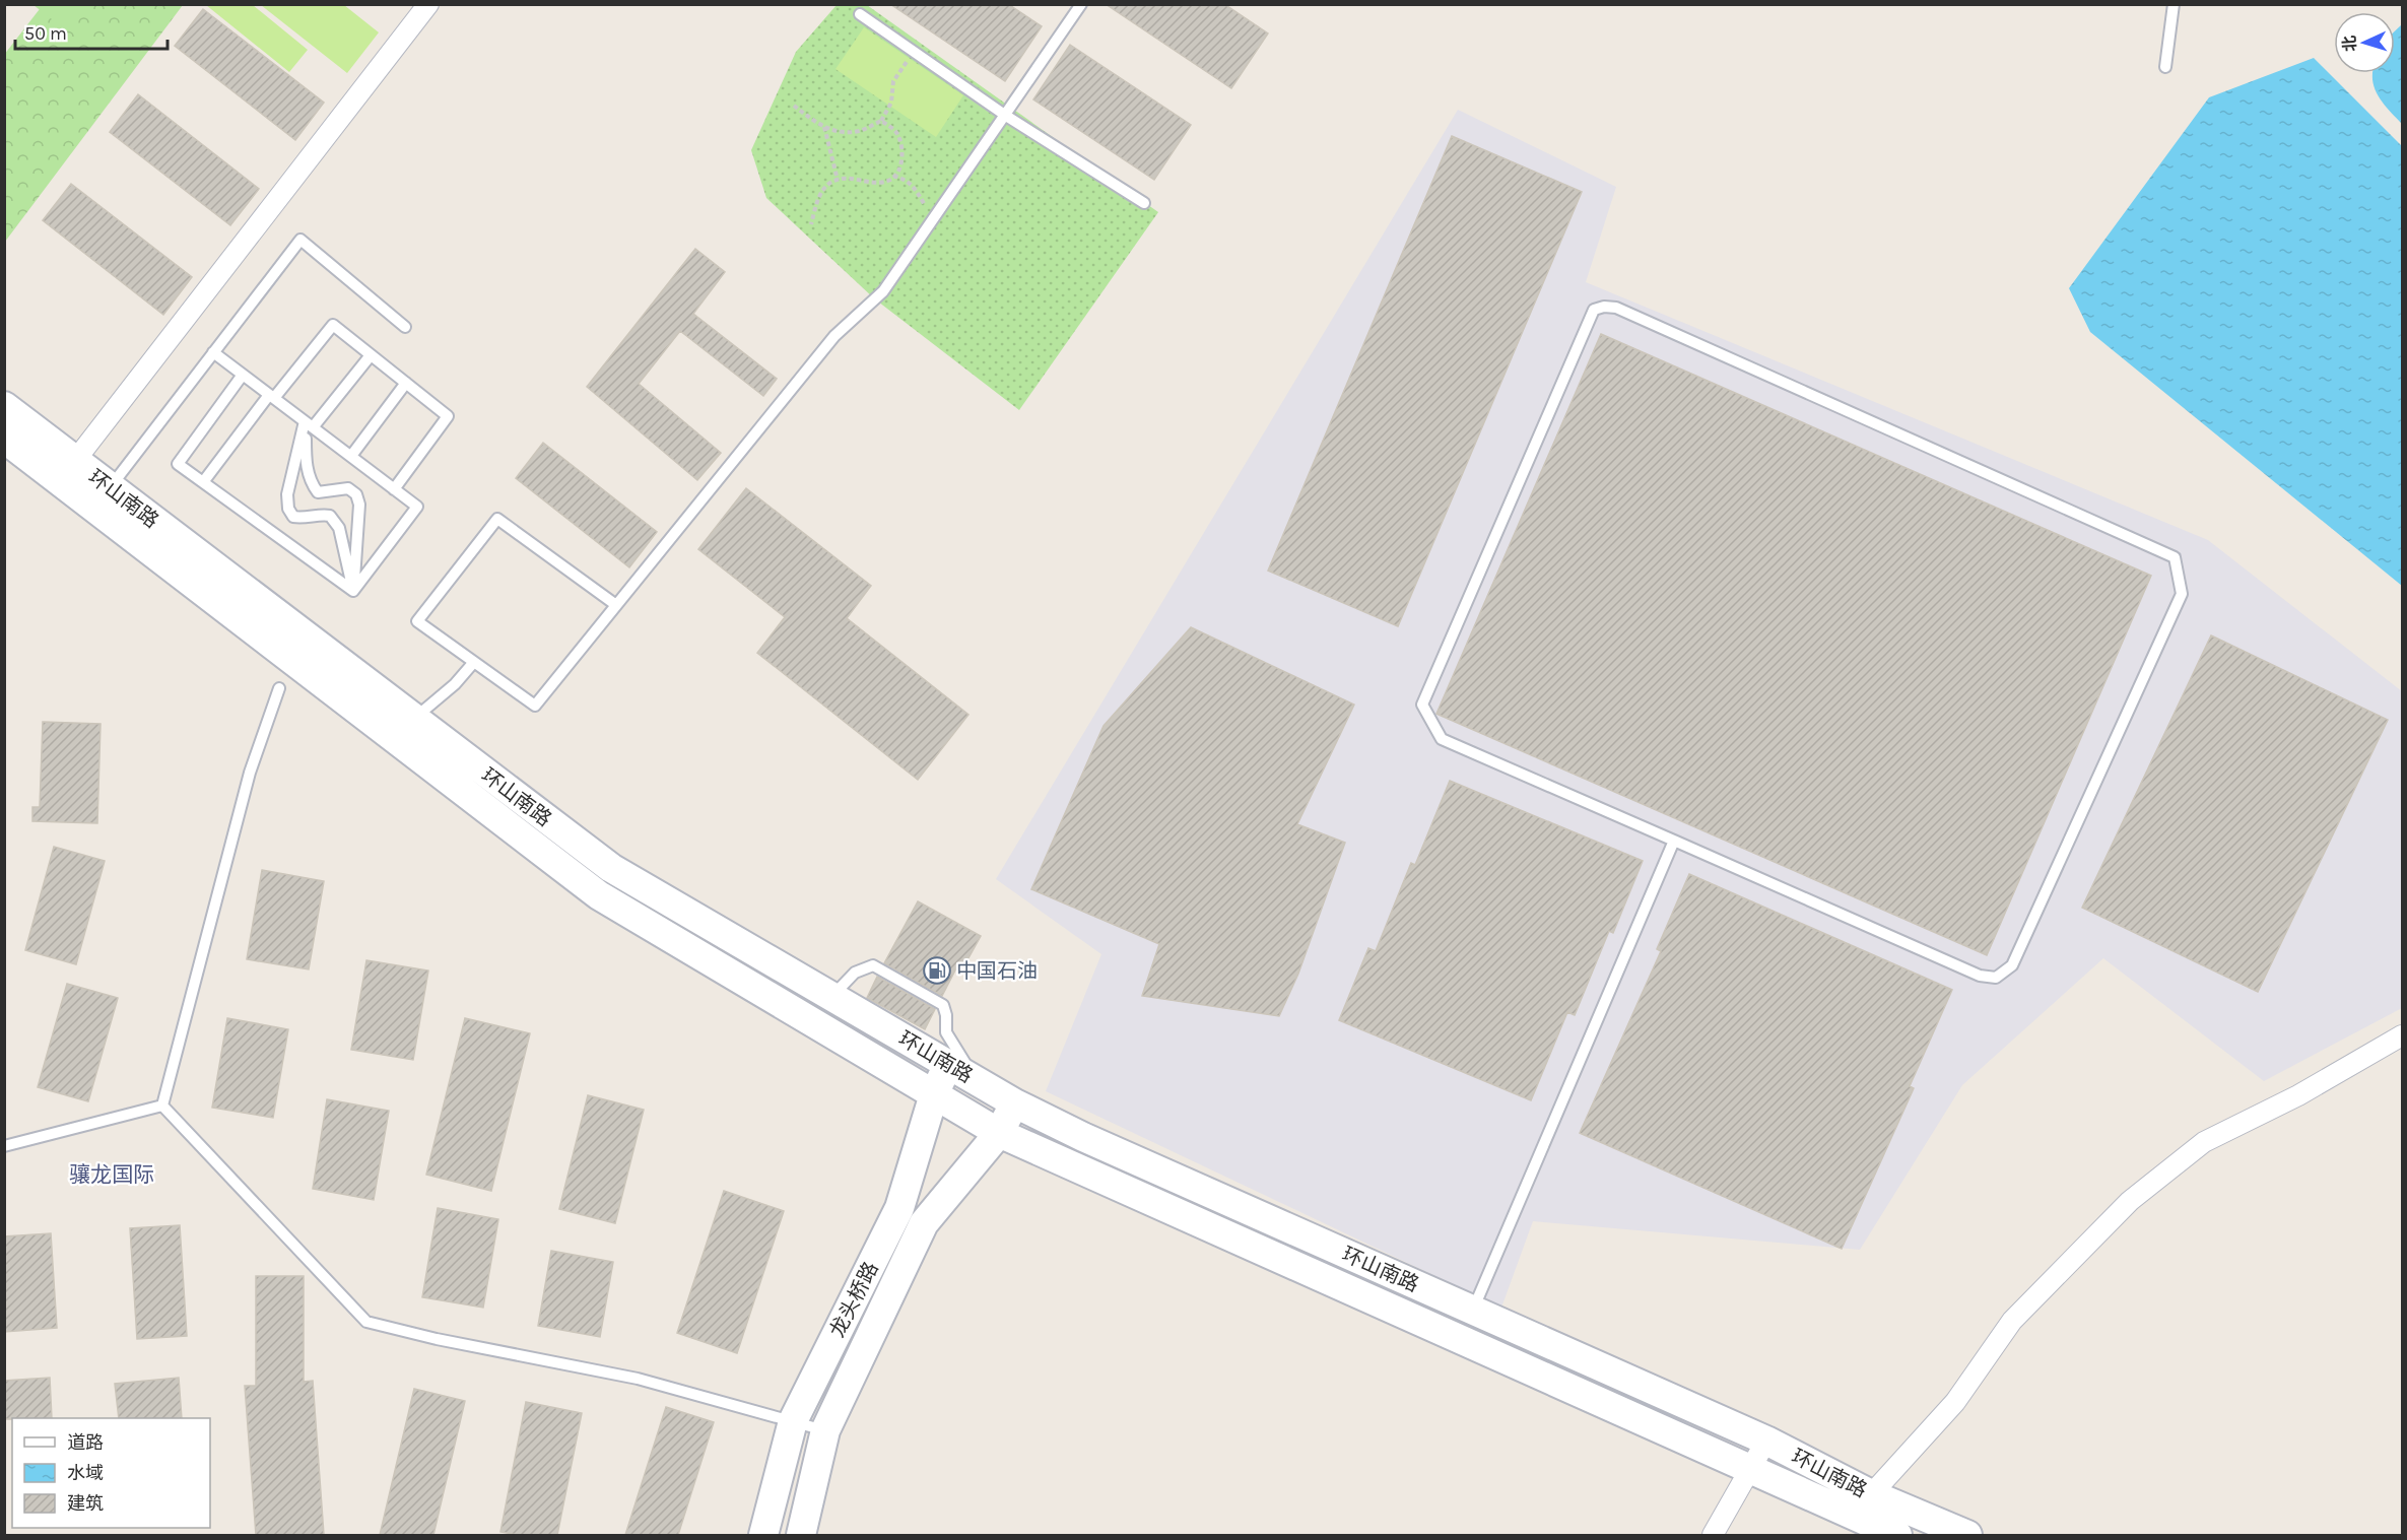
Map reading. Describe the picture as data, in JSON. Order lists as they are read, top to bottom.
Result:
{
  "streets": {
    "main road": ["环山南路", "龙头桥路"]
  },
  "crossings": [
    ["环山南路", "龙头桥路"]
  ],
  "districts": ["骧龙国际"],
  "places": {
    "fuel station": ["中国石油"]
  },
  "legend": ["道路", "水域", "建筑"],
  "scale_bar": "50 m",
  "north": "left"
}
